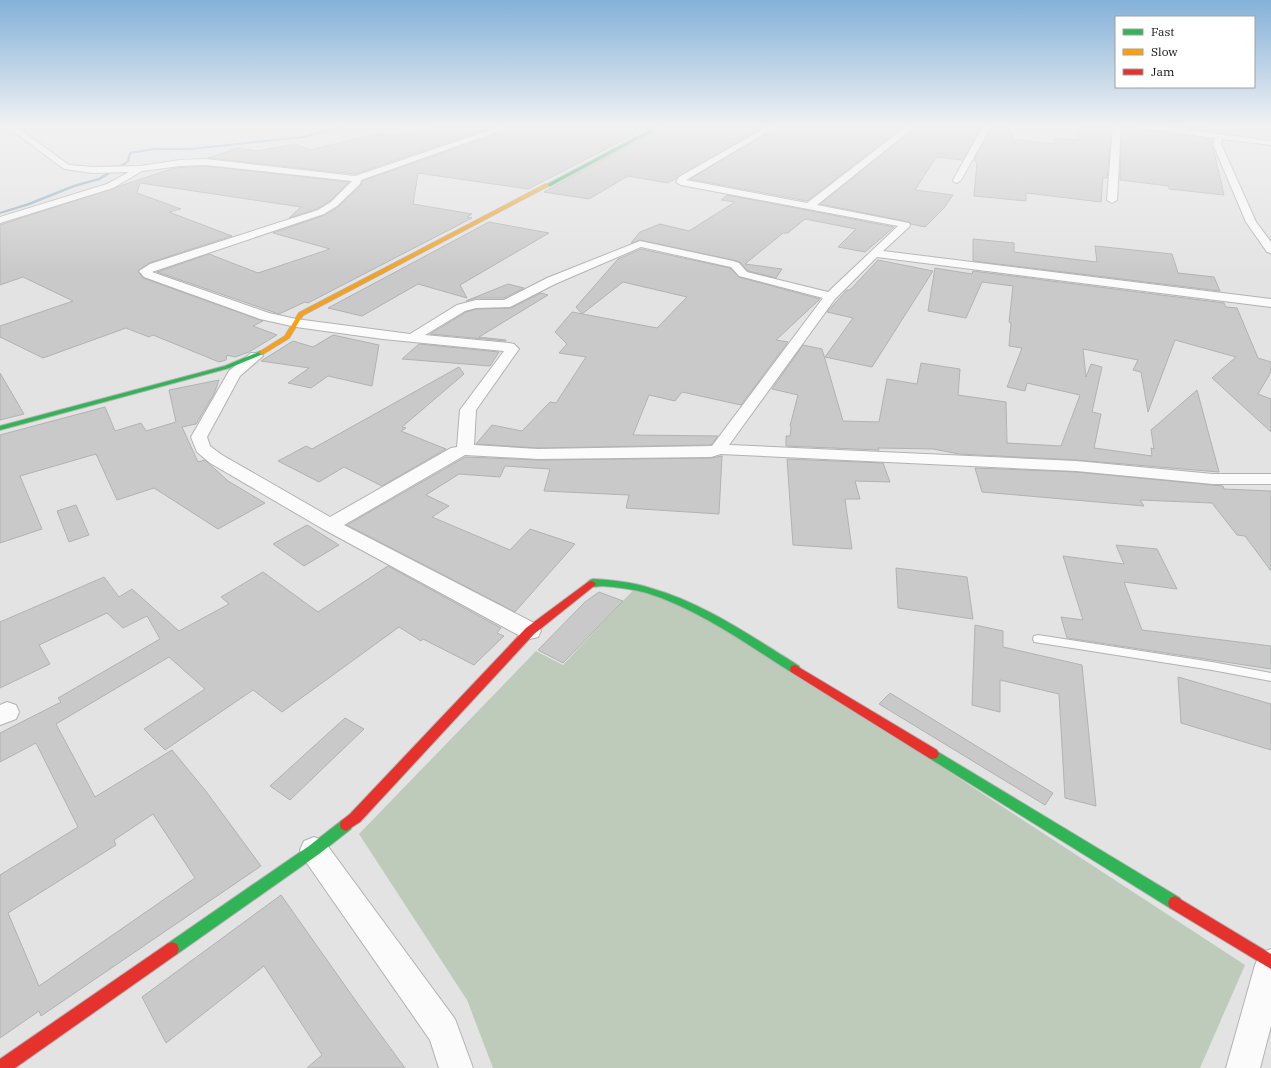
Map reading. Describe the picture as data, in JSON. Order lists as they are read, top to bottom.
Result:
{
  "legend": ["Fast", "Slow", "Jam"]
}
